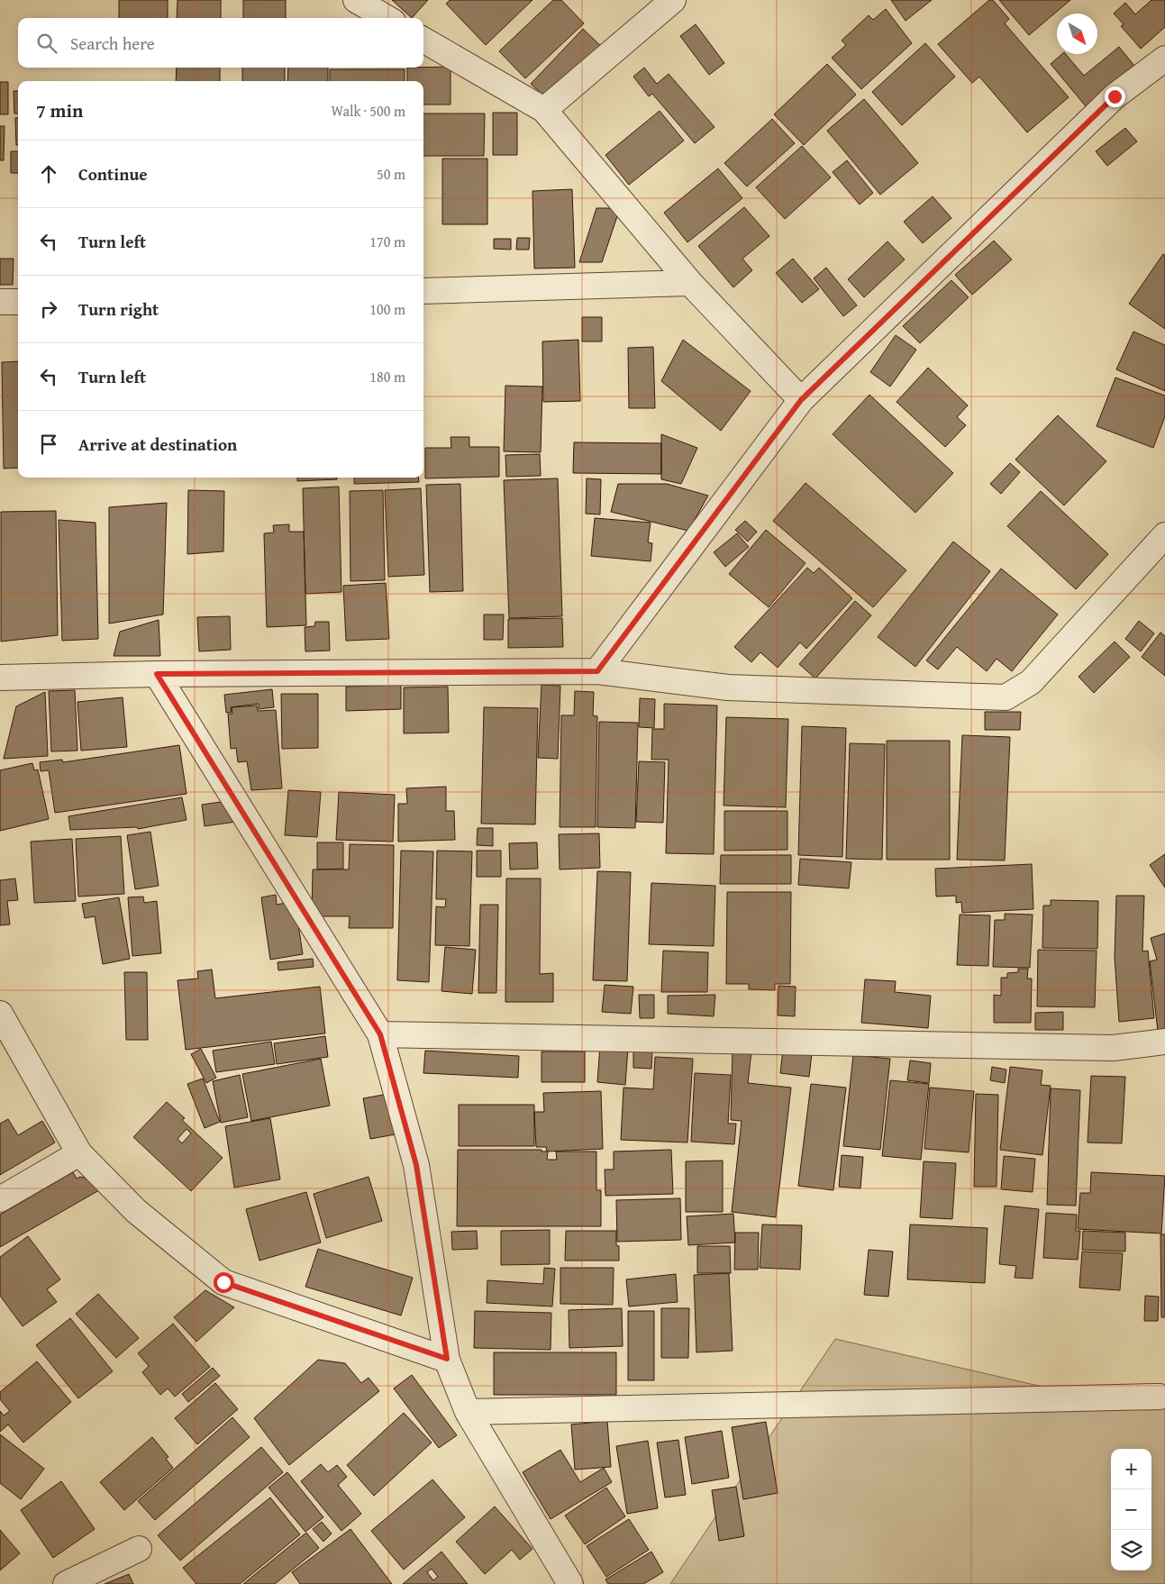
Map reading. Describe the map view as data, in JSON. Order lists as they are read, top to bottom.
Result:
{
  "north": "bottom right",
  "page": {
    "search": "Search here",
    "heading": ["7 min", "Walk · 500 m"],
    "list": [
      ["Continue", "50 m"],
      ["Turn left", "170 m"],
      ["Turn right", "100 m"],
      ["Turn left", "180 m"],
      "Arrive at destination"
    ],
    "map_buttons": ["+", "−"]
  }
}
